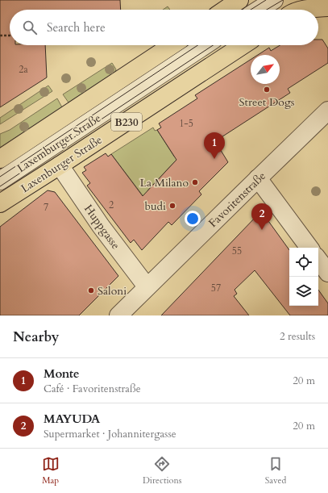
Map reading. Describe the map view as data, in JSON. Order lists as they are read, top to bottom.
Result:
{
  "streets": {
    "main road": ["B230", "Laxenburger Straße"],
    "street": ["Laxemburger Straße", "Favoritenstraße", "Huppgasse"]
  },
  "crossings": [
    ["Laxenburger Straße", "Huppgasse"],
    ["Favoritenstraße", "Huppgasse"]
  ],
  "places": [
    "Street Dogs",
    "La Milano",
    "budi",
    "Saloni"
  ],
  "house_numbers": [
    "2a",
    "1-5",
    "2",
    "7",
    "55",
    "57"
  ],
  "north": "top right",
  "page": {
    "search": "Search here",
    "pins": ["1", "2"],
    "heading": ["Nearby", "2 results"],
    "list": [
      {
        "mark": "1",
        "name": "Monte",
        "note": "Café · Favoritenstraße",
        "value": "20 m"
      },
      {
        "mark": "2",
        "name": "MAYUDA",
        "note": "Supermarket · Johannitergasse",
        "value": "20 m"
      }
    ],
    "nav": ["Map", "Directions", "Saved"]
  }
}
